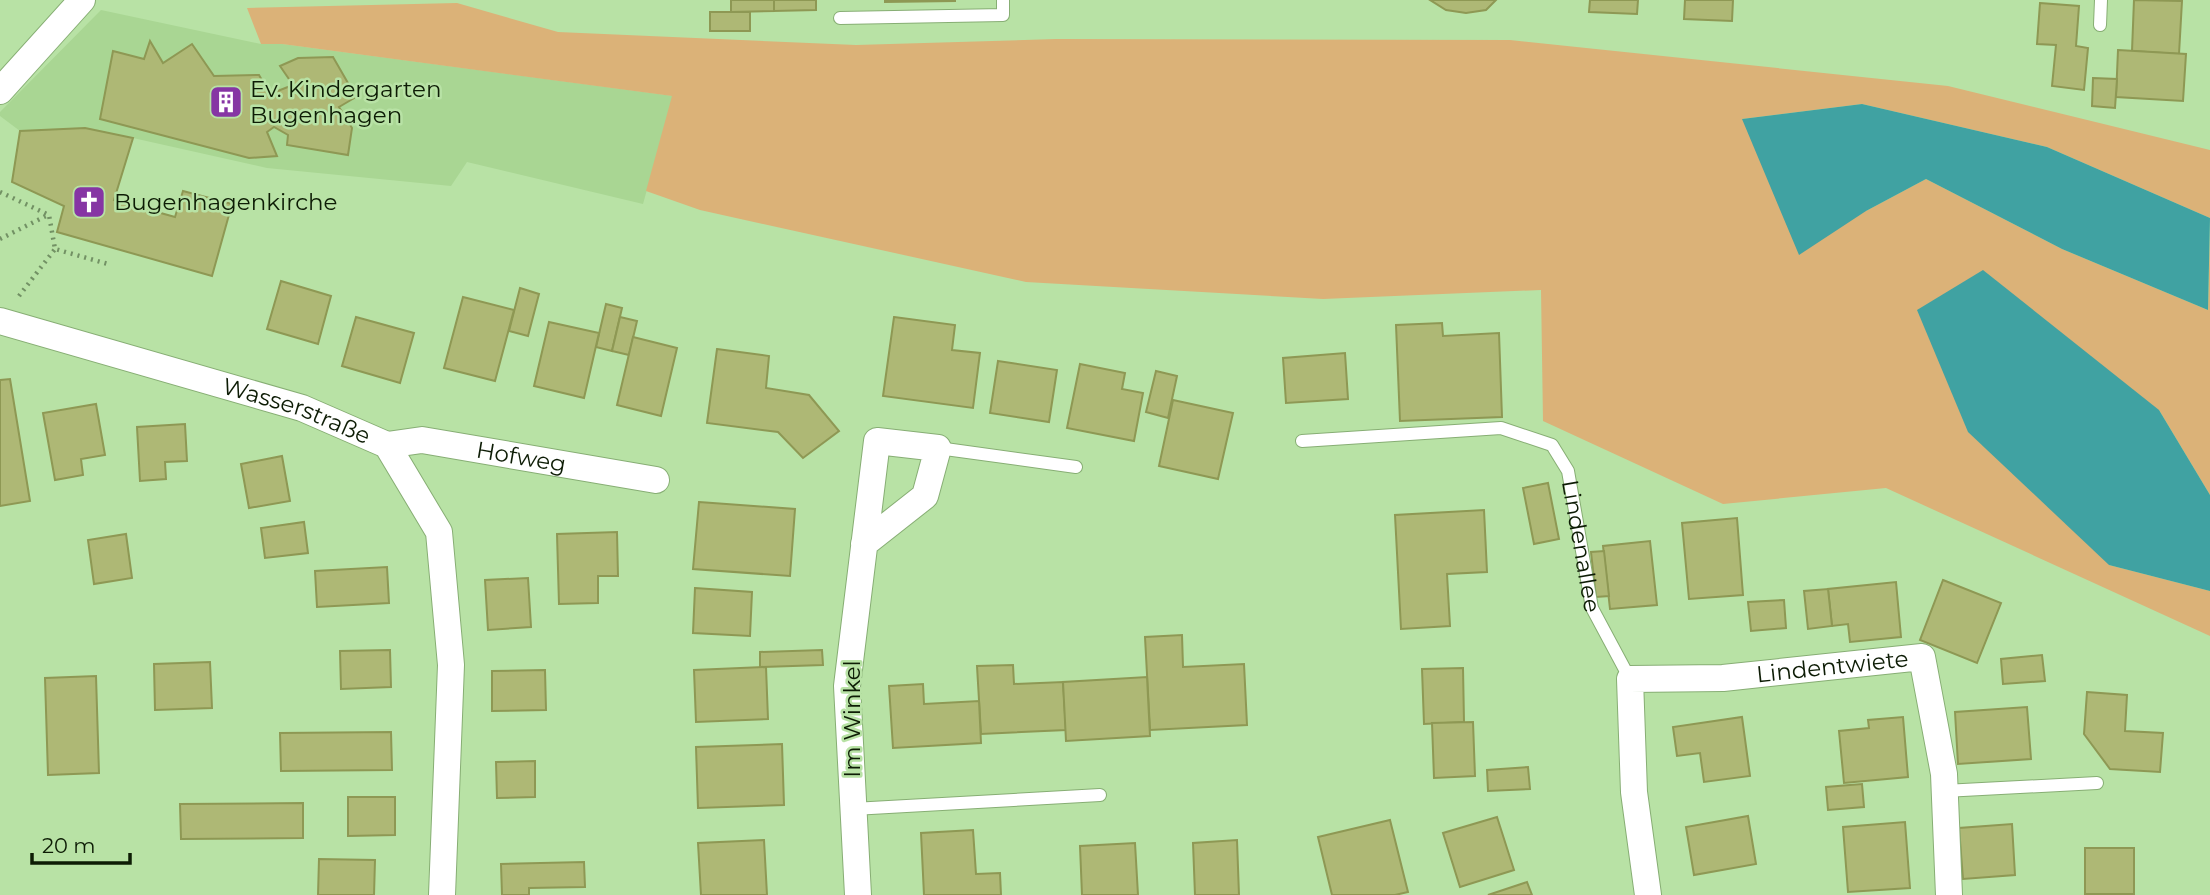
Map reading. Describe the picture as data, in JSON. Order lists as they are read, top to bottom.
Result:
{
  "streets": {
    "street": [
      "Wasserstraße",
      "Hofweg",
      "Lindenallee",
      "Lindentwiete",
      "Im Winkel"
    ]
  },
  "crossings": [
    ["Wasserstraße", "Hofweg"],
    ["Lindenallee", "Lindentwiete"]
  ],
  "places": {
    "building": ["Ev. Kindergarten Bugenhagen"],
    "church": ["Bugenhagenkirche"]
  },
  "scale_bar": "20 m"
}
